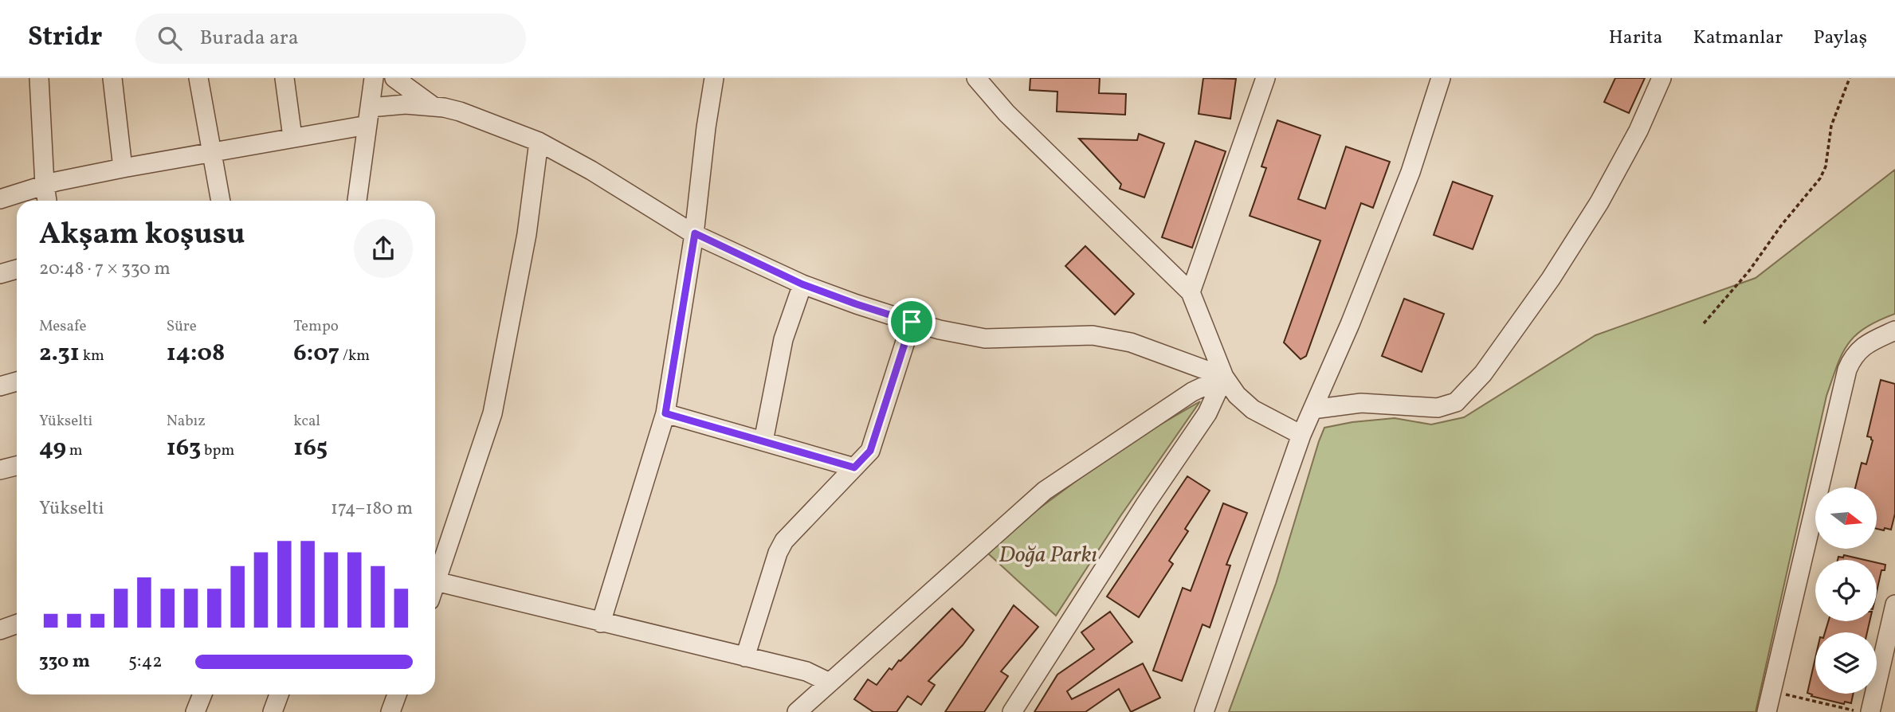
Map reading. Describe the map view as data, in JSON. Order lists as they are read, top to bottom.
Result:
{
  "parks": ["Doğa Parkı"],
  "north": "right",
  "page": {
    "header": "Stridr",
    "search": "Burada ara",
    "nav": ["Harita", "Katmanlar", "Paylaş"],
    "heading": ["Akşam koşusu", "20:48 · 7 × 330 m"],
    "stats": [
      ["Mesafe", "2.31 km"],
      ["Süre", "14:08"],
      ["Tempo", "6:07 /km"],
      ["Yükselti", "49 m"],
      ["Nabız", "163 bpm"],
      ["kcal", "165"]
    ],
    "chart": ["Yükselti", "174–180 m"],
    "list": [
      {
        "name": "330 m",
        "note": "5:42"
      }
    ]
  }
}
